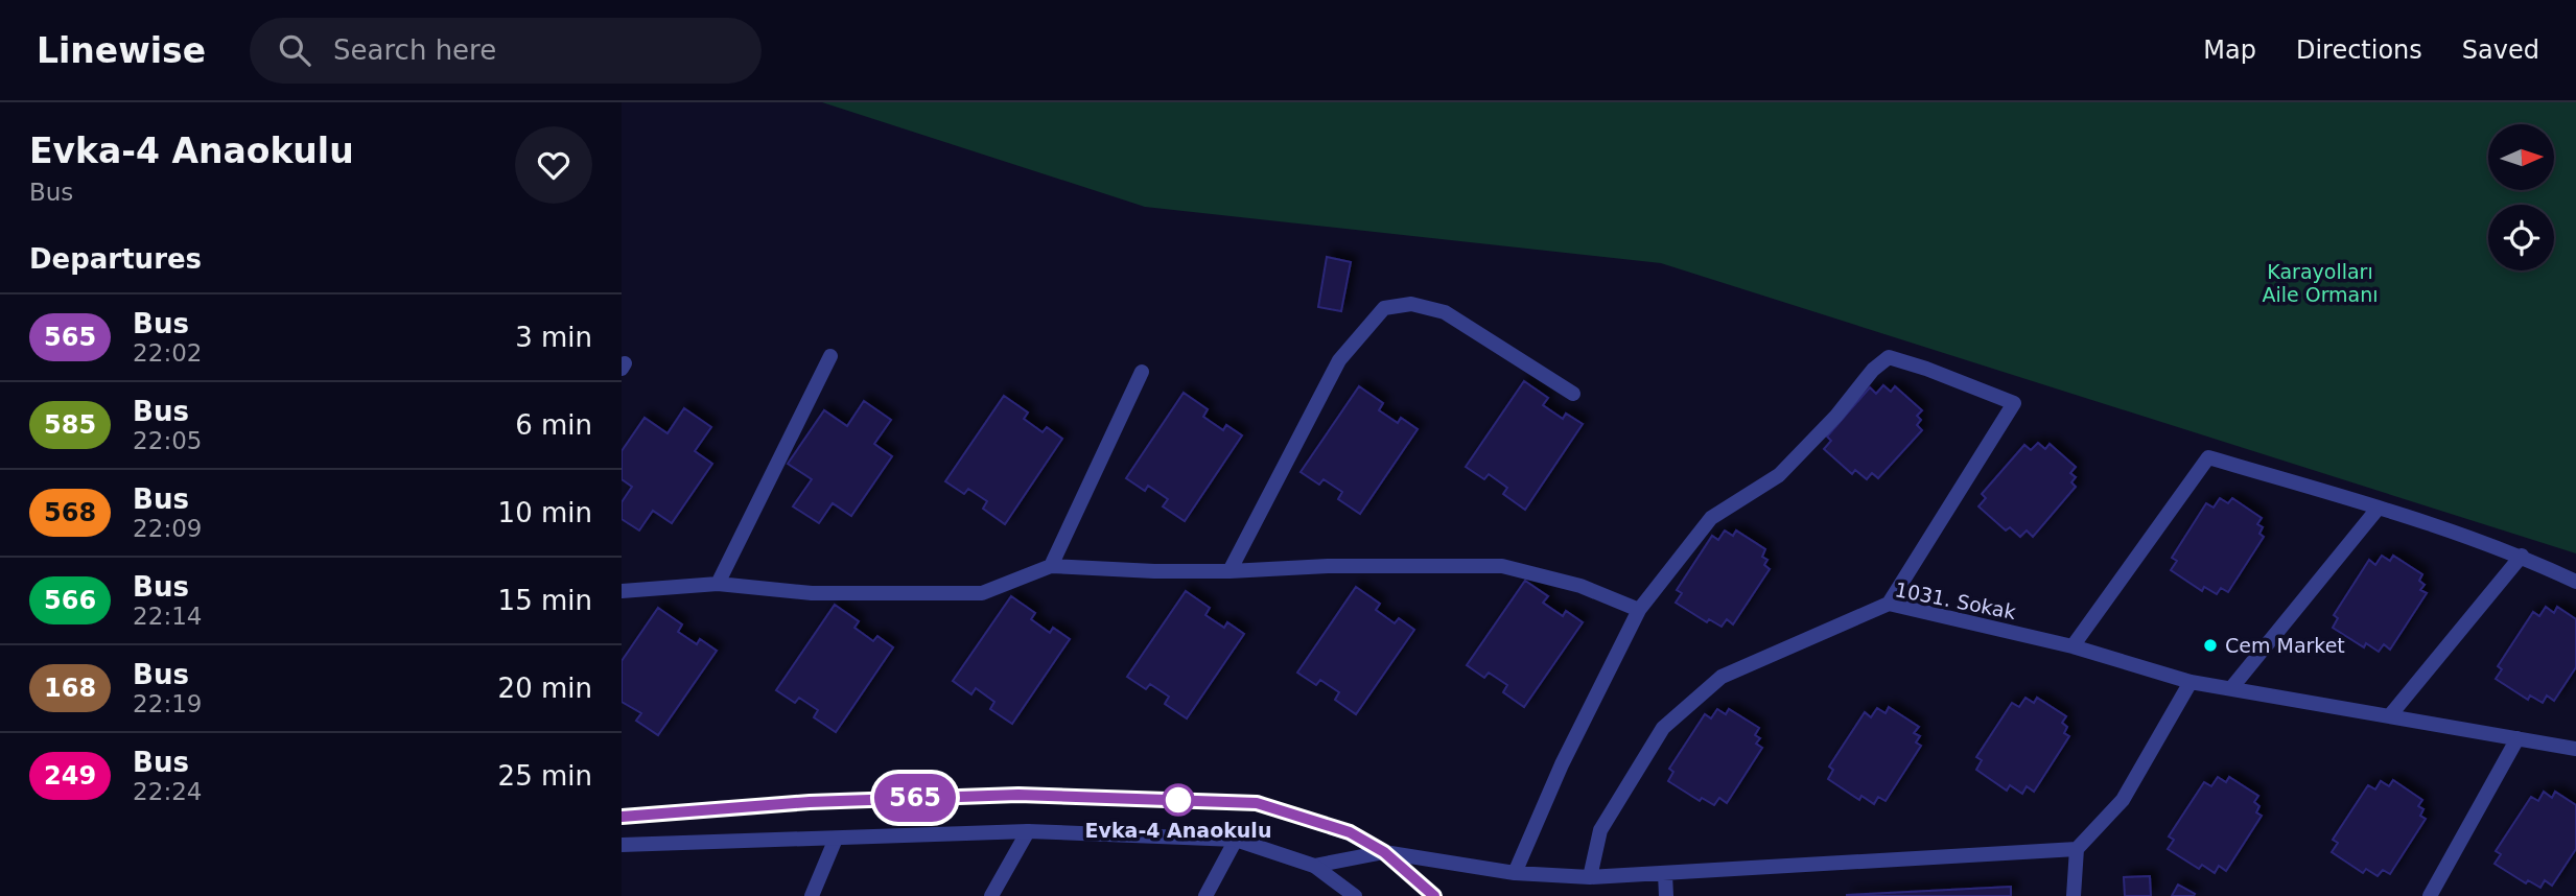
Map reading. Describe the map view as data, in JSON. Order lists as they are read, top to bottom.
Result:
{
  "streets": {
    "street": ["1031. Sokak"]
  },
  "parks": ["Karayolları Aile Ormanı"],
  "places": ["Cem Market", "Evka-4 Anaokulu"],
  "lines": ["bus line 565"],
  "north": "right",
  "page": {
    "header": "Linewise",
    "search": "Search here",
    "nav": ["Map", "Directions", "Saved"],
    "heading": [
      ["Evka-4 Anaokulu", "Bus"],
      "Departures"
    ],
    "on_map": "565",
    "list": [
      {
        "mark": "565",
        "name": "Bus",
        "note": "22:02",
        "value": "3 min"
      },
      {
        "mark": "585",
        "name": "Bus",
        "note": "22:05",
        "value": "6 min"
      },
      {
        "mark": "568",
        "name": "Bus",
        "note": "22:09",
        "value": "10 min"
      },
      {
        "mark": "566",
        "name": "Bus",
        "note": "22:14",
        "value": "15 min"
      },
      {
        "mark": "168",
        "name": "Bus",
        "note": "22:19",
        "value": "20 min"
      },
      {
        "mark": "249",
        "name": "Bus",
        "note": "22:24",
        "value": "25 min"
      }
    ]
  }
}
